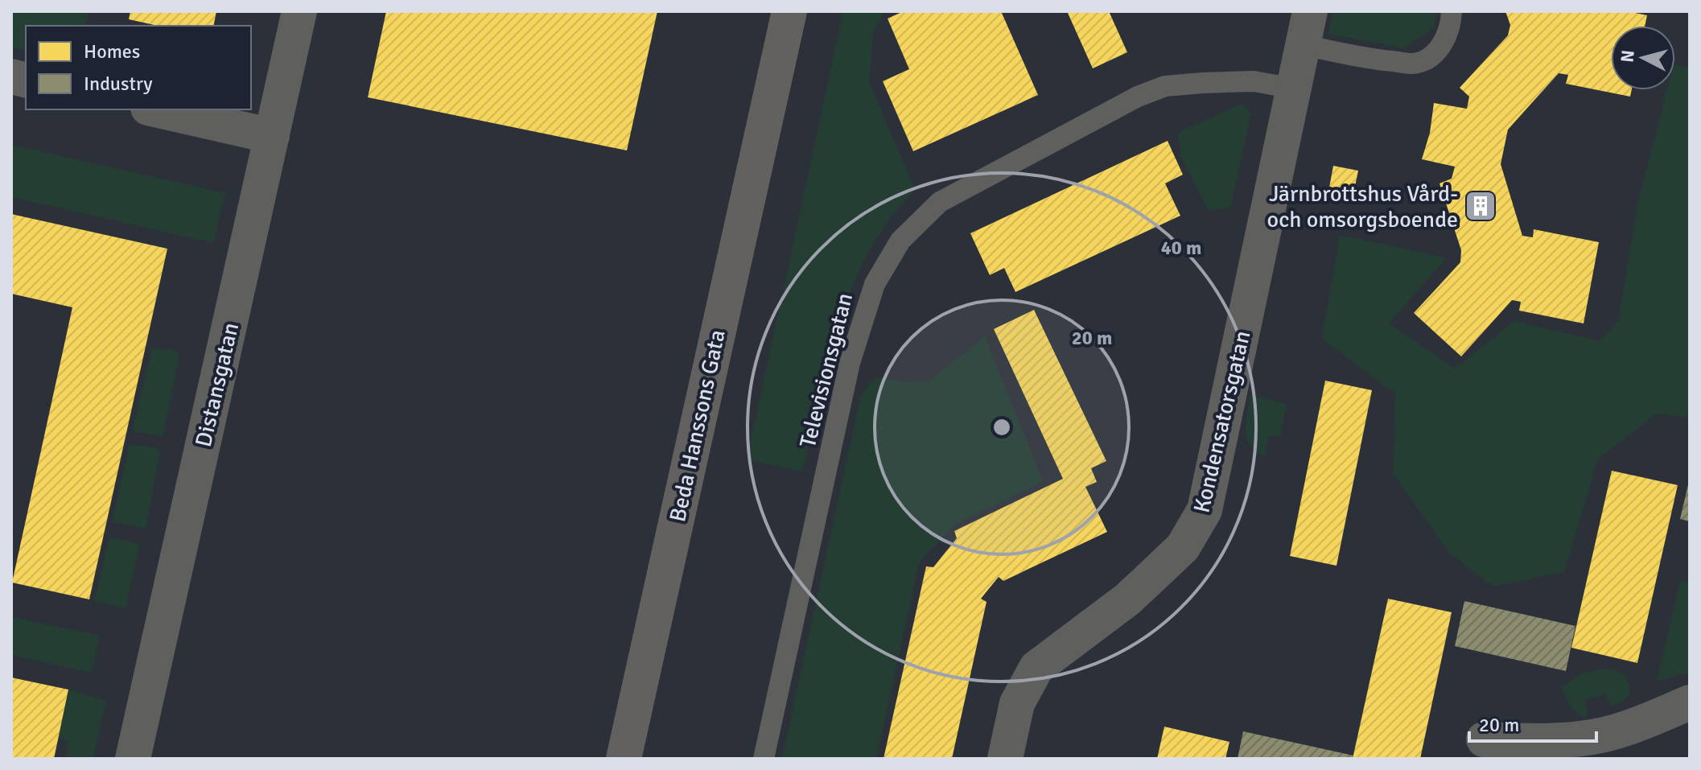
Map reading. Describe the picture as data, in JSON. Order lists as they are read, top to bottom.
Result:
{
  "streets": {
    "street": ["Distansgatan", "Kondensatorsgatan", "Beda Hanssons Gata"],
    "lane": ["Televisionsgatan"]
  },
  "crossings": [
    ["Televisionsgatan", "Kondensatorsgatan"]
  ],
  "places": {
    "building": ["Järnbrottshus Vård- och omsorgsboende"]
  },
  "legend": ["Homes", "Industry"],
  "scale_bar": "20 m",
  "north": "left",
  "rings": ["40 m", "20 m"]
}
